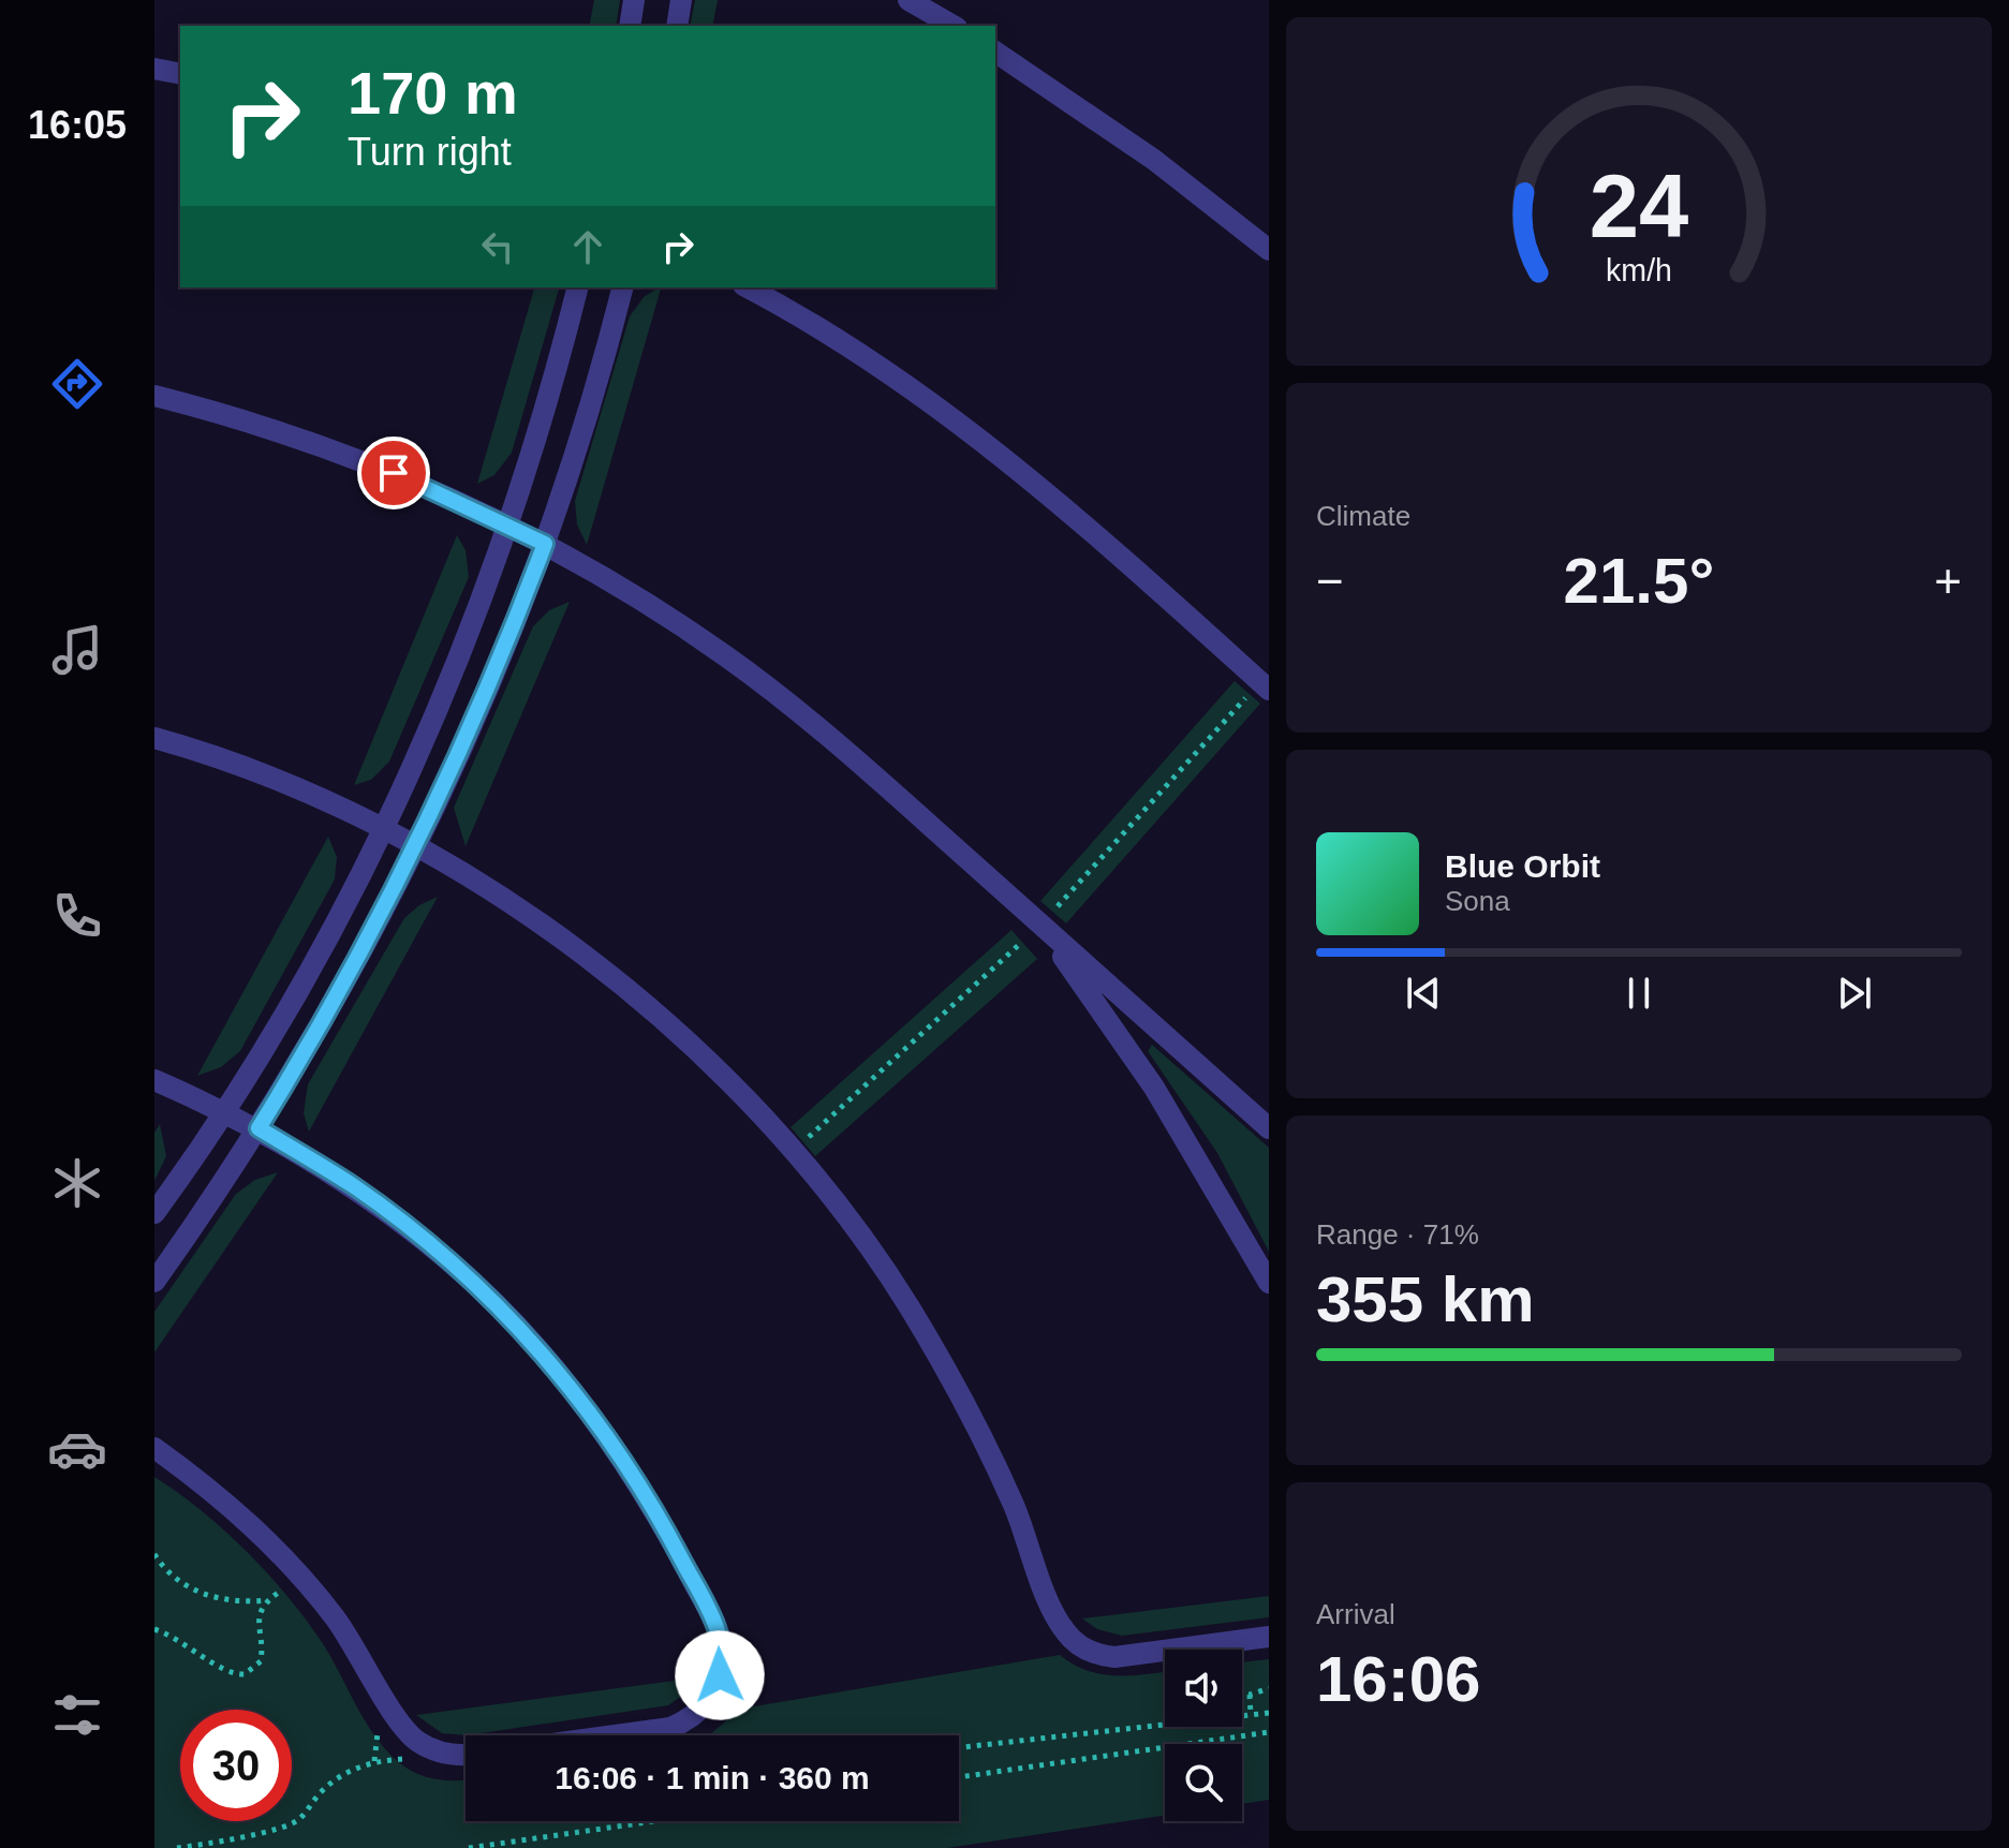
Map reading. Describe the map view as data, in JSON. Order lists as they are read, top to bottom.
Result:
{
  "page": {
    "tabs": "16:05",
    "turn": ["170 m", "Turn right"],
    "tile": [
      "Climate",
      ["Range · 71%", "355 km"],
      ["Arrival", "16:06"]
    ],
    "heat": ["−", "21.5°", "+"],
    "song": ["Blue Orbit", "Sona"],
    "limit": "30",
    "trip": "16:06 · 1 min · 360 m",
    "gauge": ["24", "km/h"]
  }
}
